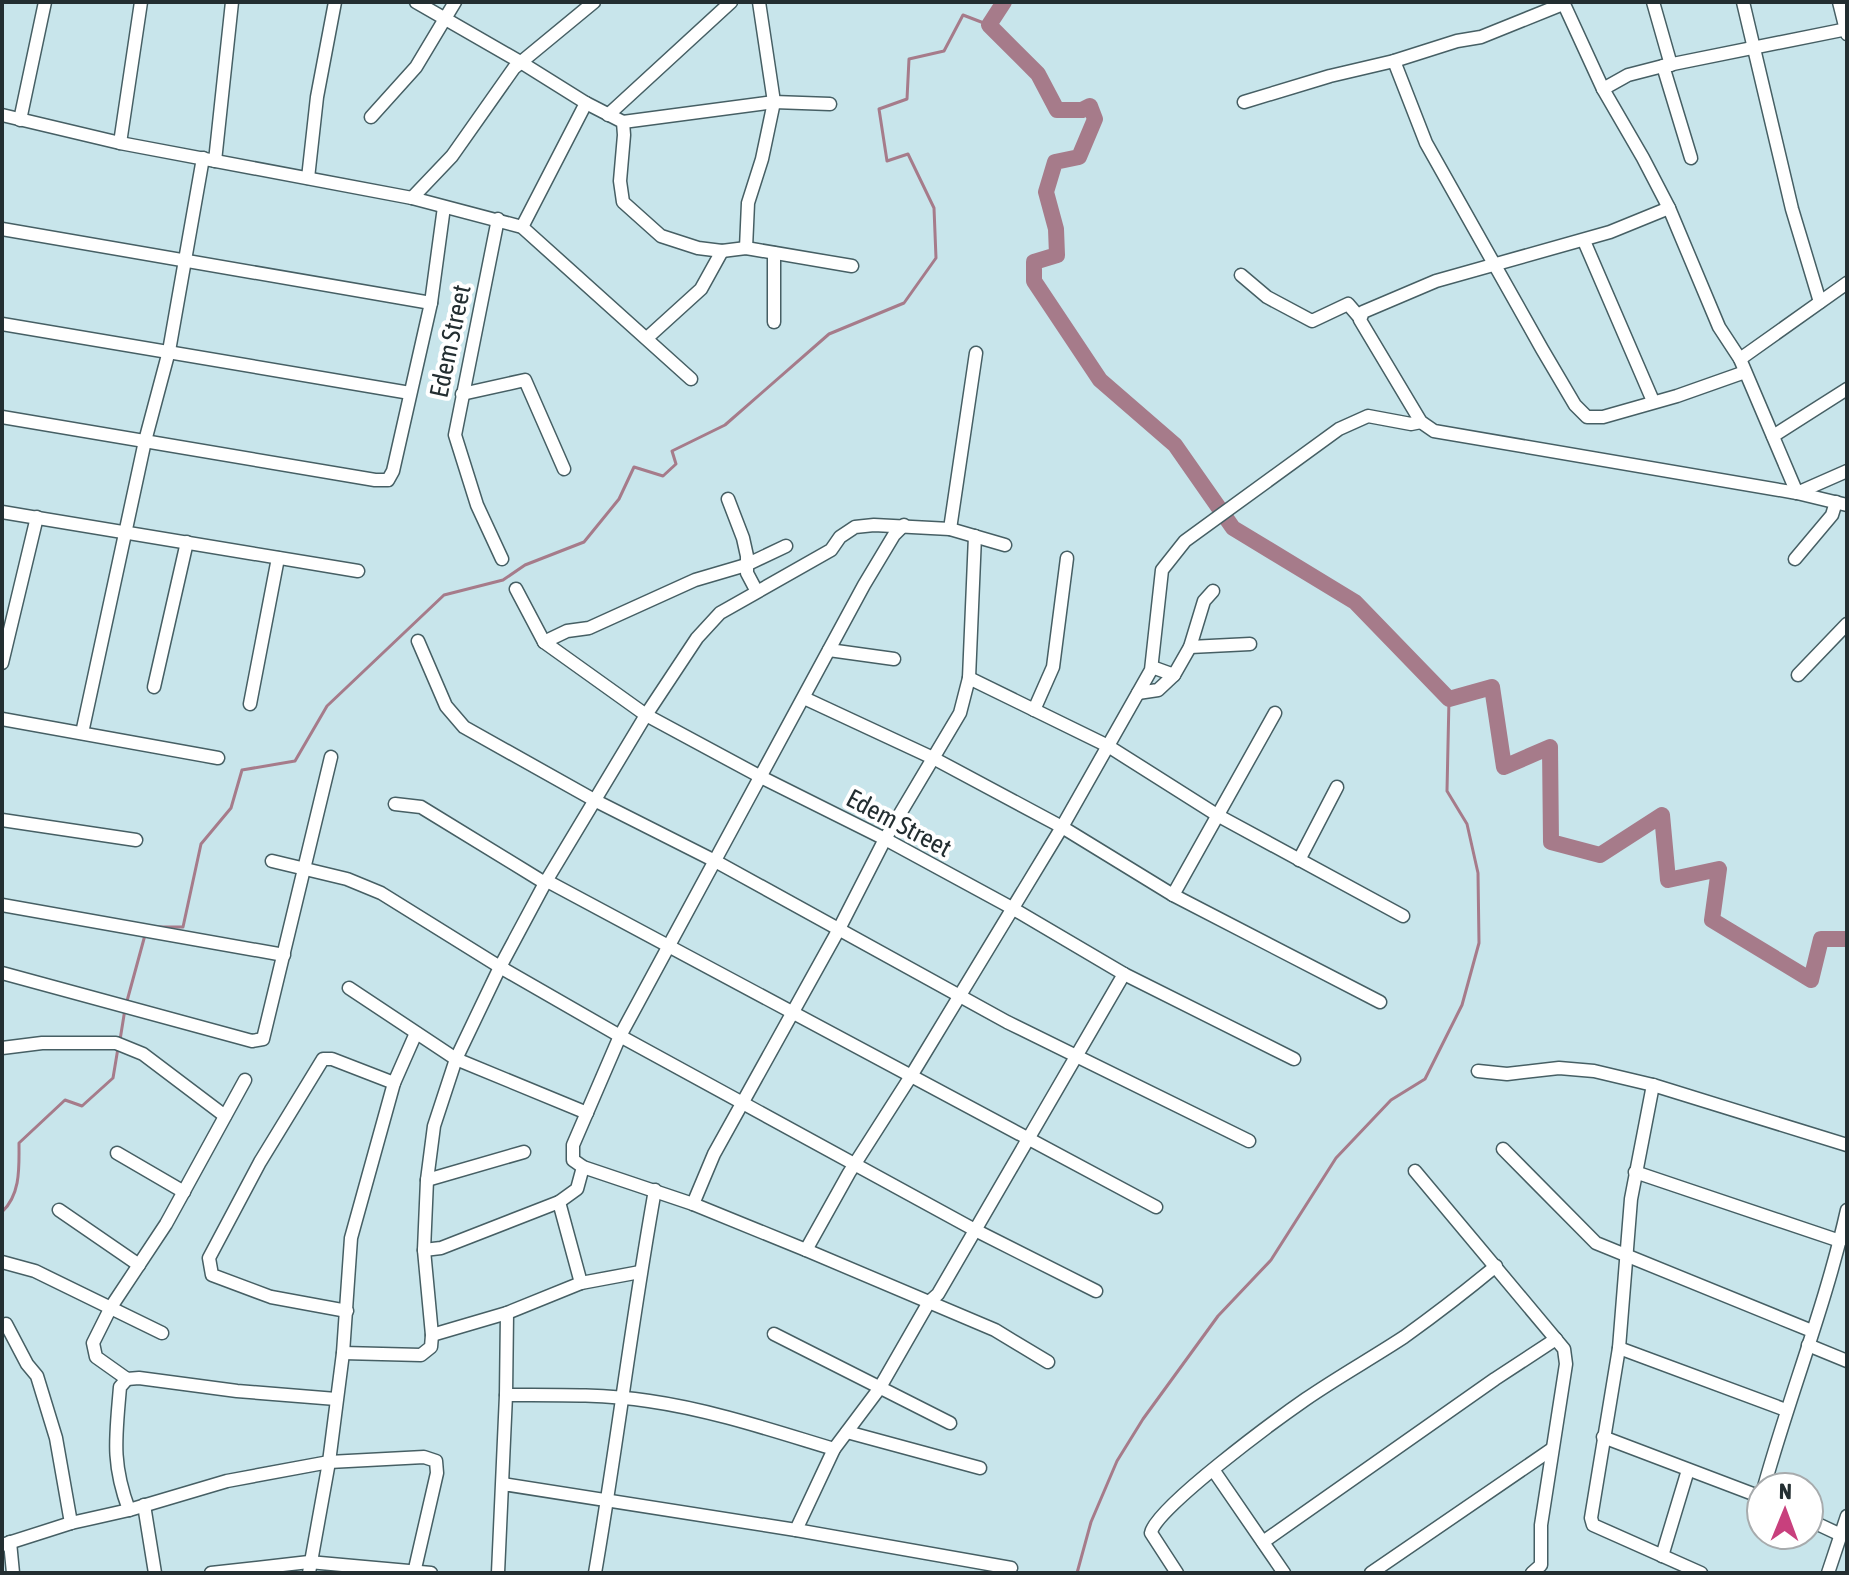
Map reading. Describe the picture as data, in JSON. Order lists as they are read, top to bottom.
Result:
{
  "streets": {
    "street": ["Edem Street"]
  },
  "north": "top"
}
